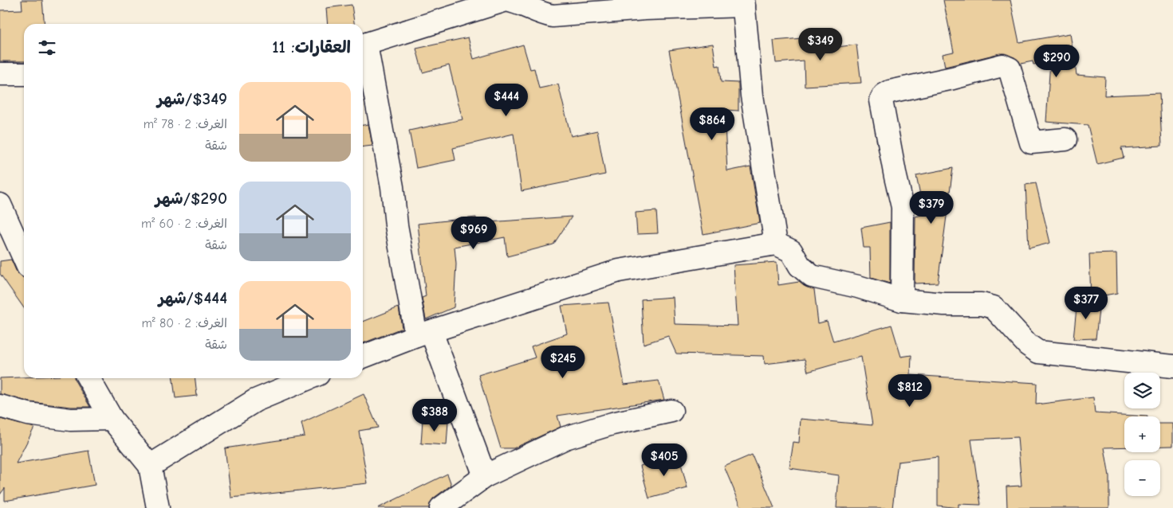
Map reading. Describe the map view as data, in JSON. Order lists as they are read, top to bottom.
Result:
{
  "page": {
    "heading": "العقارات: 11",
    "price": [
      "$349",
      "$290",
      "$444",
      "$864",
      "$379",
      "$969",
      "$377",
      "$245",
      "$812",
      "$388",
      "$405"
    ],
    "list": [
      {
        "name": "$349/شهر",
        "note": "الغرف: 2 · 78 m² · شقة"
      },
      {
        "name": "$290/شهر",
        "note": "الغرف: 2 · 60 m² · شقة"
      },
      {
        "name": "$444/شهر",
        "note": "الغرف: 2 · 80 m² · شقة"
      }
    ],
    "map_buttons": ["+", "−"]
  }
}
